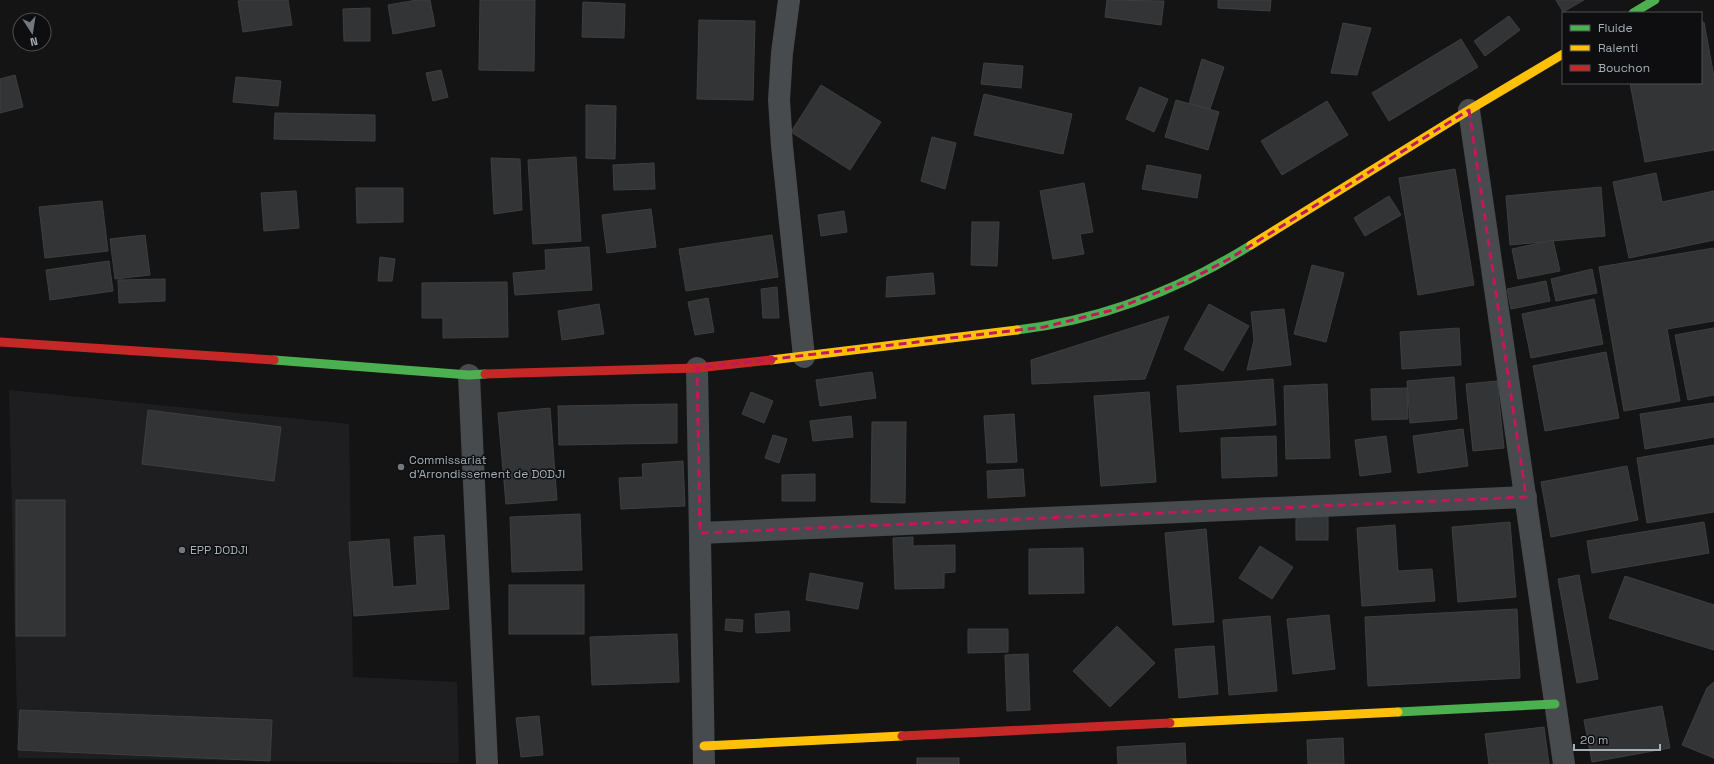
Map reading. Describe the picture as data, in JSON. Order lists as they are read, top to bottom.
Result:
{
  "places": ["Commissariat d'Arrondissement de DODJI", "EPP DODJI"],
  "legend": ["Fluide", "Ralenti", "Bouchon"],
  "scale_bar": "20 m",
  "north": "bottom"
}
